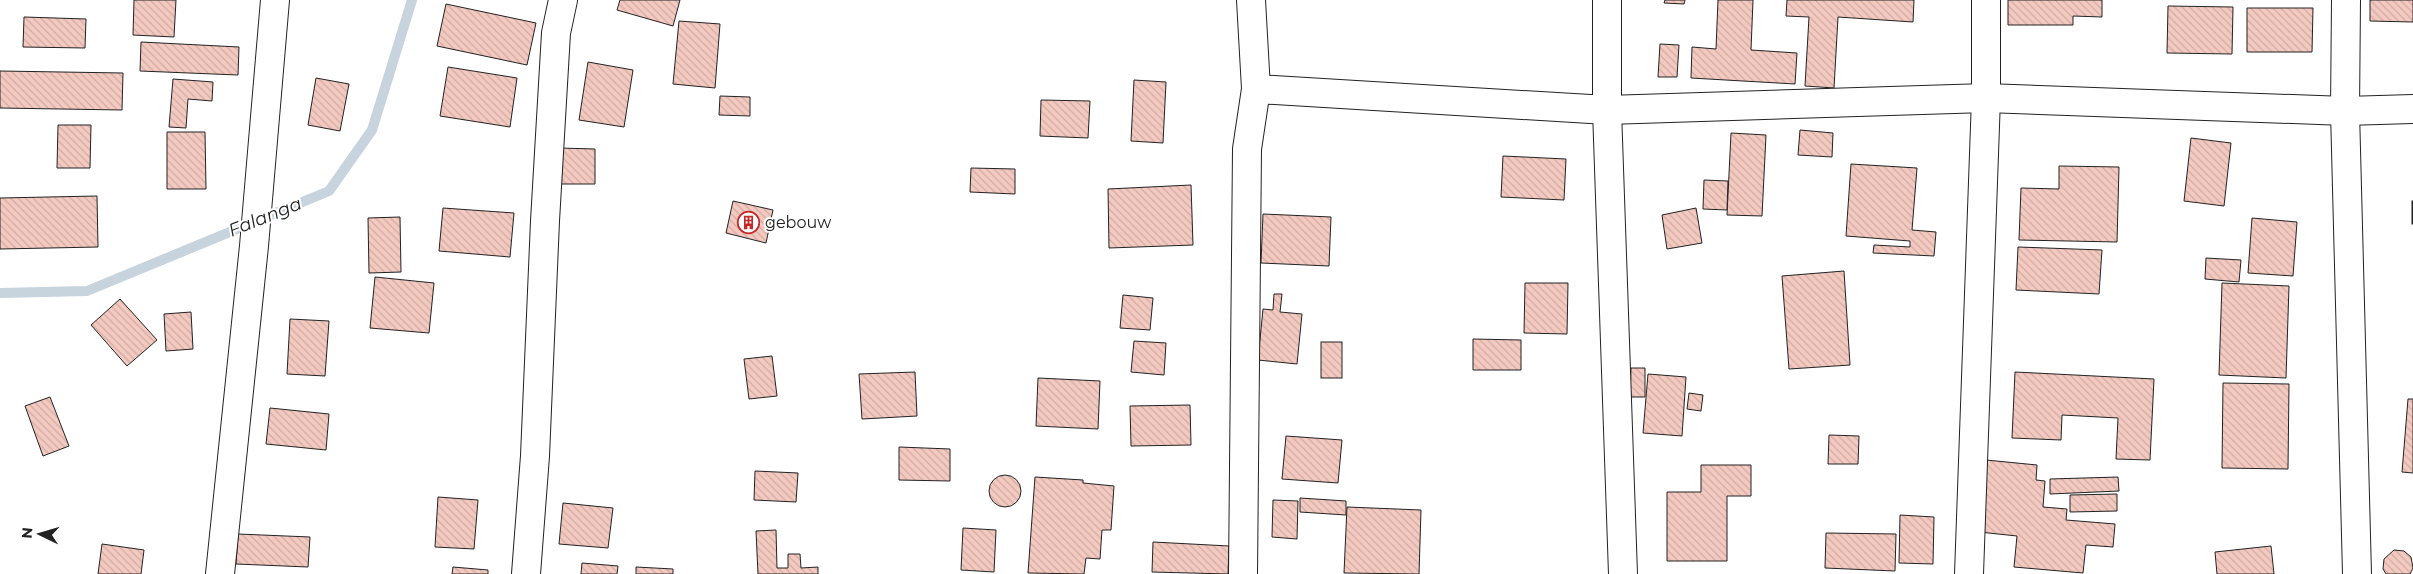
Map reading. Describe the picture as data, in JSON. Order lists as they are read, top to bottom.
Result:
{
  "water": ["Falanga"],
  "places": {
    "building": ["gebouw"]
  },
  "north": "left"
}
